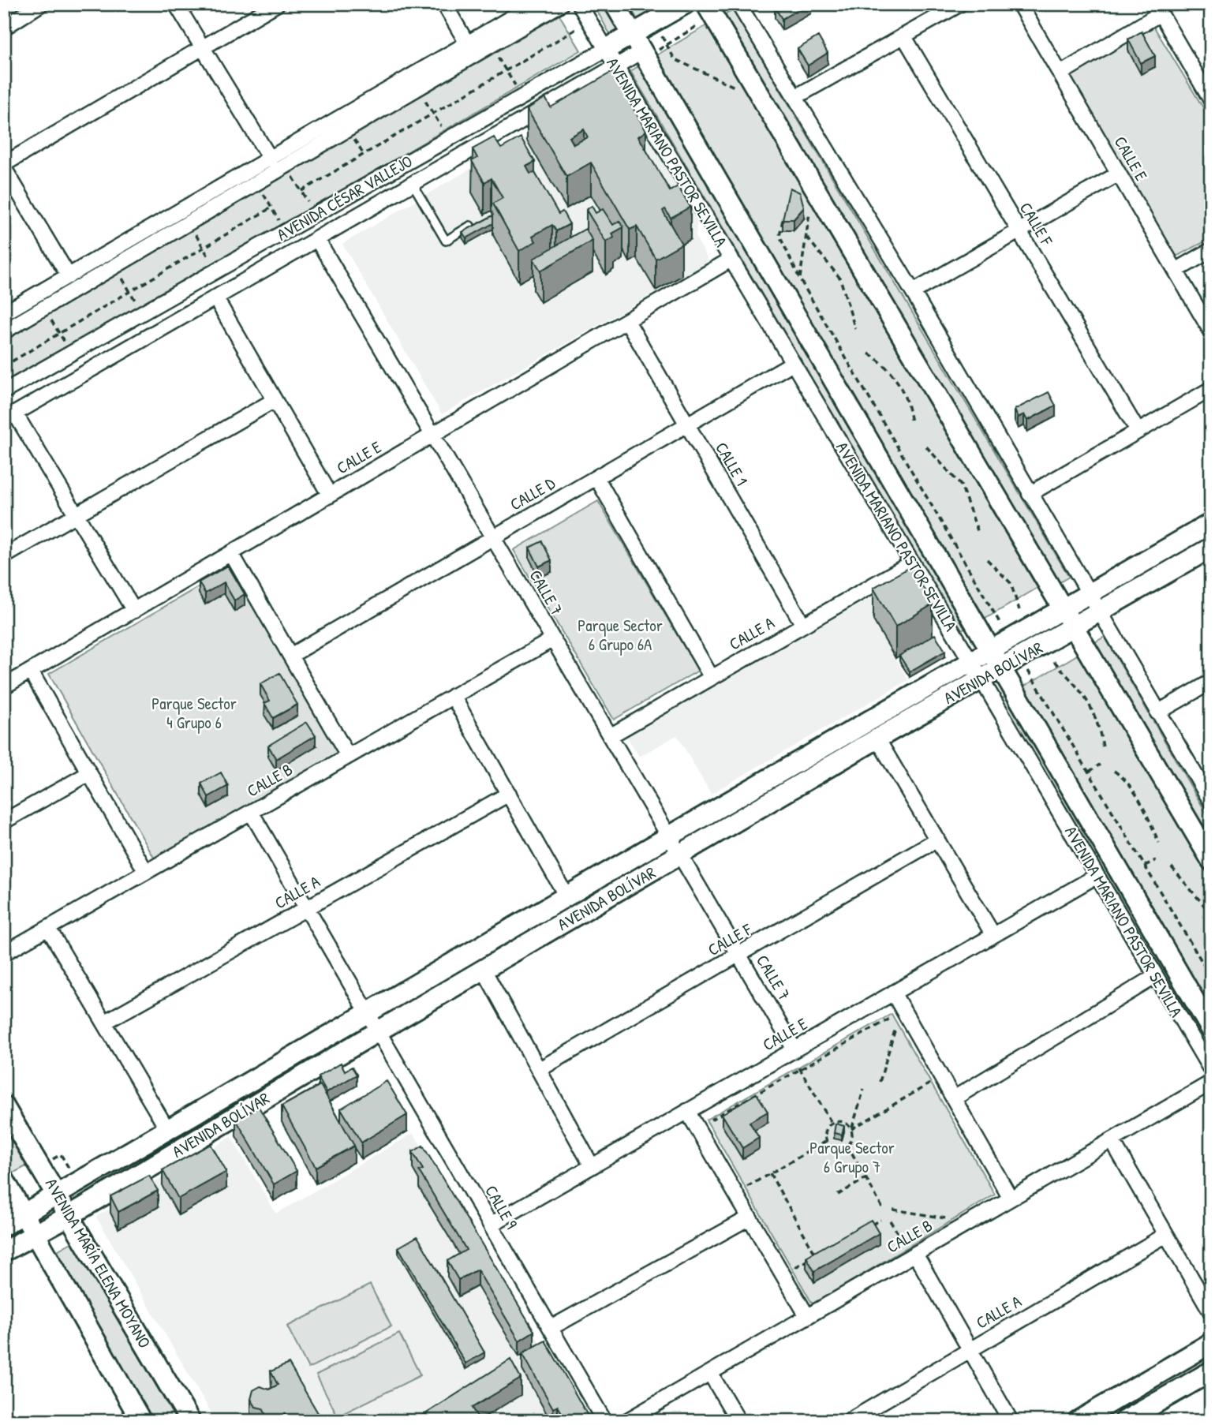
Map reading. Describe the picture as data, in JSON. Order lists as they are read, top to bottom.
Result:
{
  "streets": {
    "street": [
      "AVENIDA MARIANO PASTOR SEVILLA",
      "CALLE E",
      "AVENIDA CÉSAR VALLEJO",
      "CALLE F",
      "CALLE 1",
      "CALLE D",
      "CALLE 7",
      "CALLE A",
      "AVENIDA BOLÍVAR",
      "CALLE B",
      "CALLE 9",
      "AVENIDA MARÍA ELENA MOYANO"
    ]
  },
  "crossings": [
    ["AVENIDA MARIANO PASTOR SEVILLA", "CALLE E"],
    ["AVENIDA MARIANO PASTOR SEVILLA", "AVENIDA CÉSAR VALLEJO"],
    ["AVENIDA MARIANO PASTOR SEVILLA", "CALLE D"],
    ["AVENIDA MARIANO PASTOR SEVILLA", "CALLE A"],
    ["AVENIDA MARIANO PASTOR SEVILLA", "AVENIDA BOLÍVAR"],
    ["CALLE E", "CALLE 1"],
    ["CALLE E", "CALLE 7"],
    ["CALLE E", "CALLE 9"],
    ["AVENIDA CÉSAR VALLEJO", "CALLE 7"],
    ["CALLE F", "CALLE 7"],
    ["CALLE 1", "CALLE D"],
    ["CALLE 1", "CALLE A"],
    ["CALLE D", "CALLE 7"],
    ["CALLE 7", "CALLE A"],
    ["CALLE 7", "AVENIDA BOLÍVAR"],
    ["CALLE 7", "CALLE B"],
    ["CALLE A", "CALLE 9"],
    ["AVENIDA BOLÍVAR", "CALLE 9"],
    ["AVENIDA BOLÍVAR", "AVENIDA MARÍA ELENA MOYANO"],
    ["CALLE B", "CALLE 9"]
  ],
  "parks": ["Parque Sector 6 Grupo 6A", "Parque Sector 4 Grupo 6", "Parque Sector 6 Grupo 7"]
}
